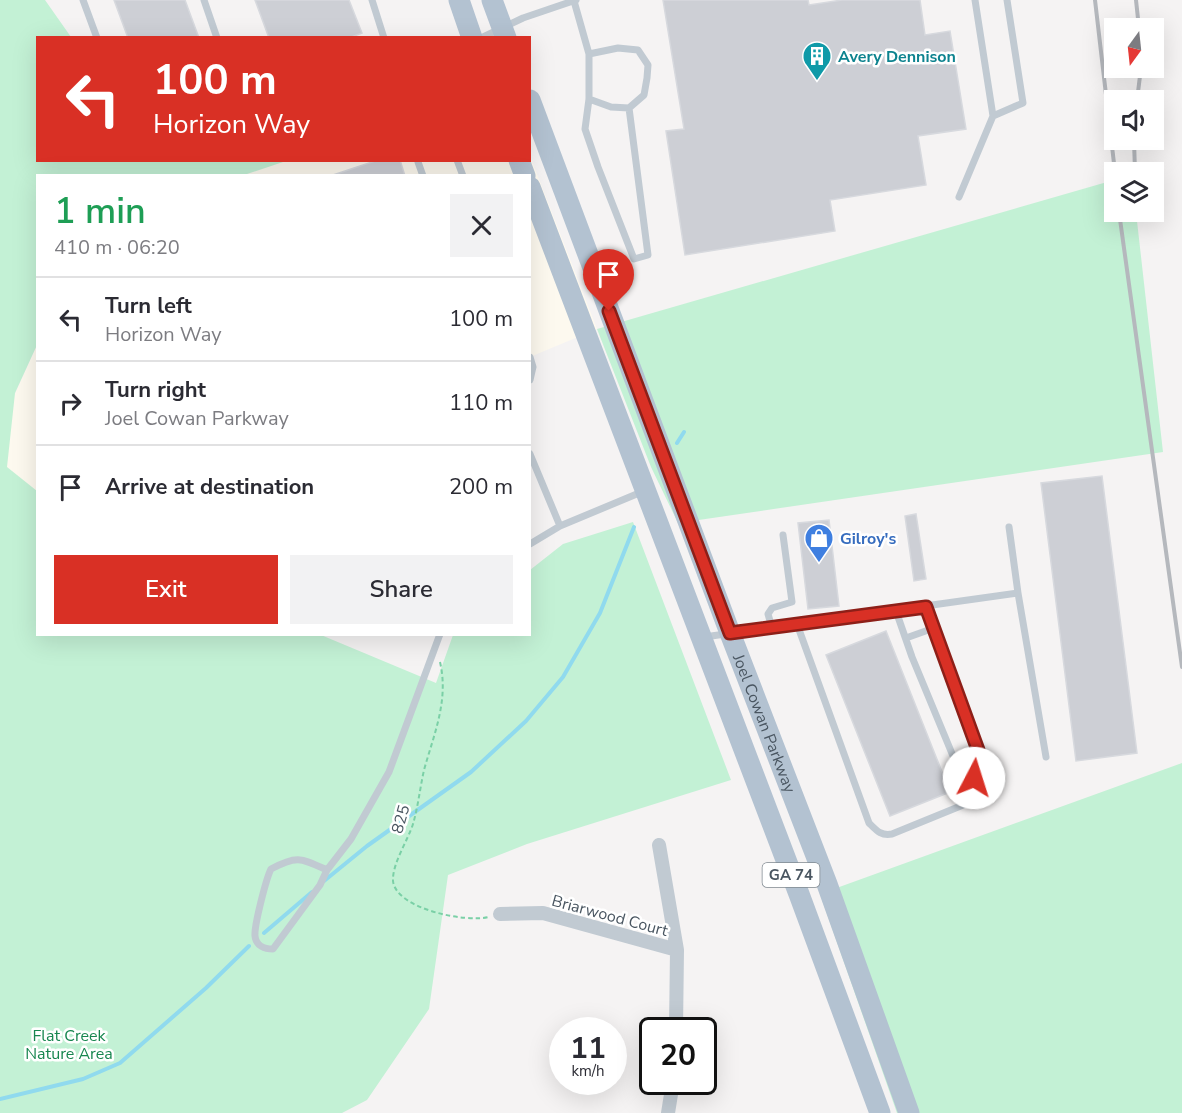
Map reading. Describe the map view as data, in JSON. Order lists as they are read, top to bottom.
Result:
{
  "streets": {
    "main road": ["Joel Cowan Parkway", "GA 74"],
    "street": ["Briarwood Court"],
    "path": ["825"]
  },
  "crossings": [
    ["825", "Briarwood Court"]
  ],
  "parks": ["Flat Creek Nature Area"],
  "places": {
    "building": ["Avery Dennison"],
    "shop": ["Gilroy's"]
  },
  "north": "bottom",
  "page": {
    "turn": ["100 m", "Horizon Way"],
    "heading": ["1 min", "410 m · 06:20"],
    "list": [
      {
        "name": "Turn left",
        "note": "Horizon Way",
        "value": "100 m"
      },
      {
        "name": "Turn right",
        "note": "Joel Cowan Parkway",
        "value": "110 m"
      },
      {
        "name": "Arrive at destination",
        "value": "200 m"
      }
    ],
    "buttons": ["Exit", "Share"],
    "speed": "11 km/h",
    "limit": "20"
  }
}
